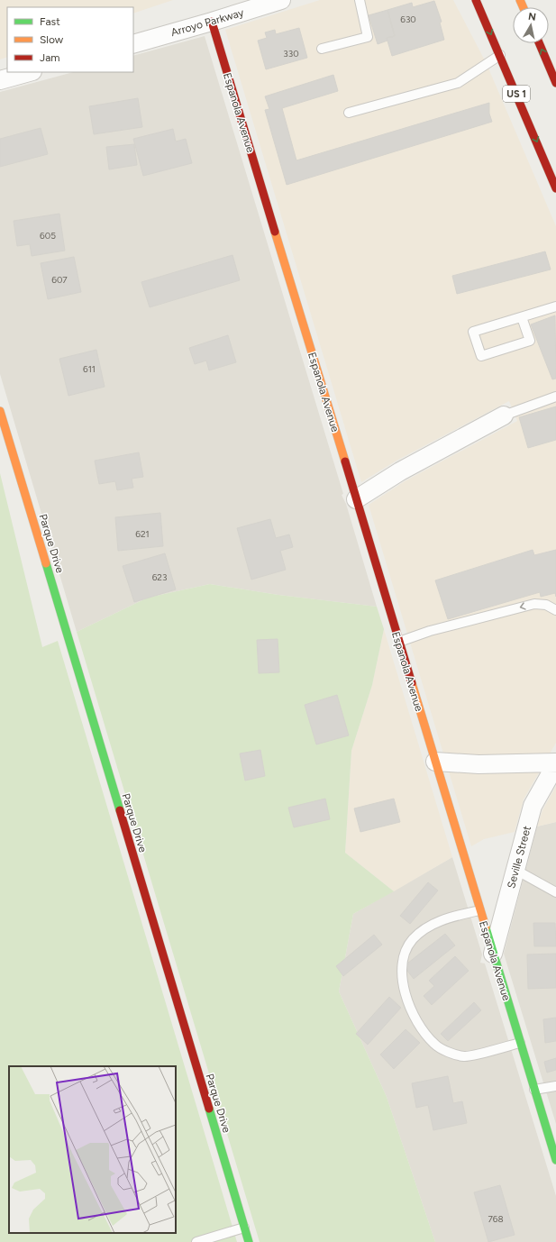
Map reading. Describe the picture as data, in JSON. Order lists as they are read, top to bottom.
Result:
{
  "streets": {
    "street": [
      "Arroyo Parkway",
      "US 1",
      "Espanola Avenue",
      "Parque Drive",
      "Seville Street"
    ]
  },
  "crossings": [
    ["Arroyo Parkway", "Espanola Avenue"],
    ["Espanola Avenue", "Seville Street"]
  ],
  "house_numbers": [
    "630",
    "330",
    "605",
    "607",
    "611",
    "621",
    "623",
    "768"
  ],
  "legend": ["Fast", "Slow", "Jam"],
  "north": "top"
}
